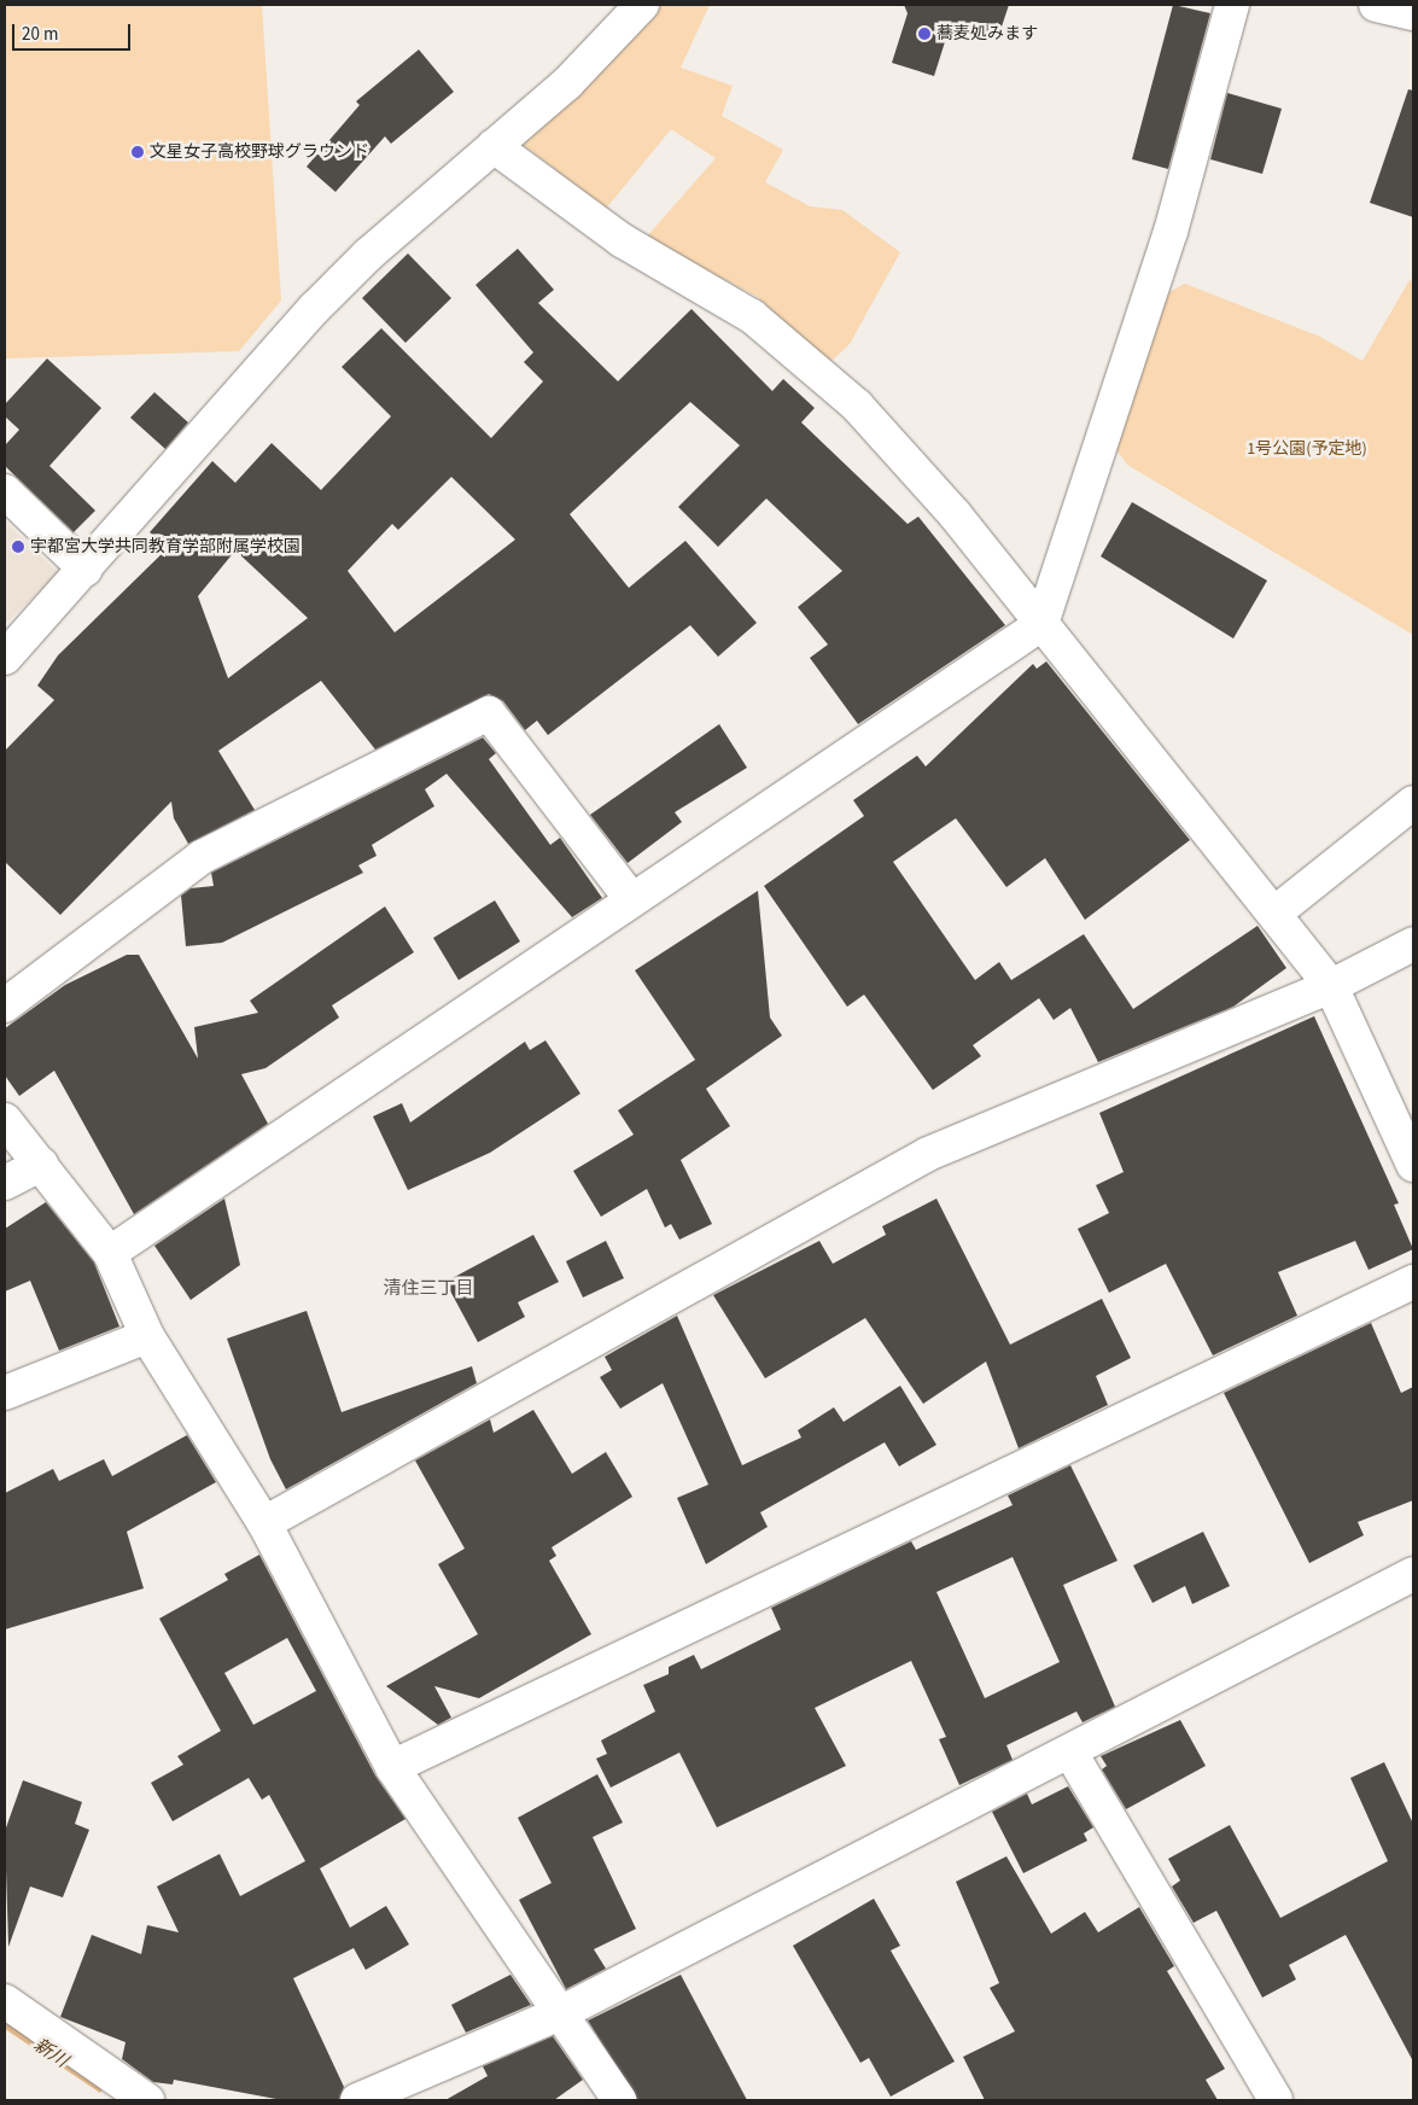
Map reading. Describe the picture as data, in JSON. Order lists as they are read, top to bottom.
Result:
{
  "districts": ["清住三丁目"],
  "water": ["新川"],
  "parks": ["1号公園(予定地)"],
  "places": ["蕎麦処みます", "文星女子高校野球グラウンド", "宇都宮大学共同教育学部附属学校園"],
  "scale_bar": "20 m"
}
